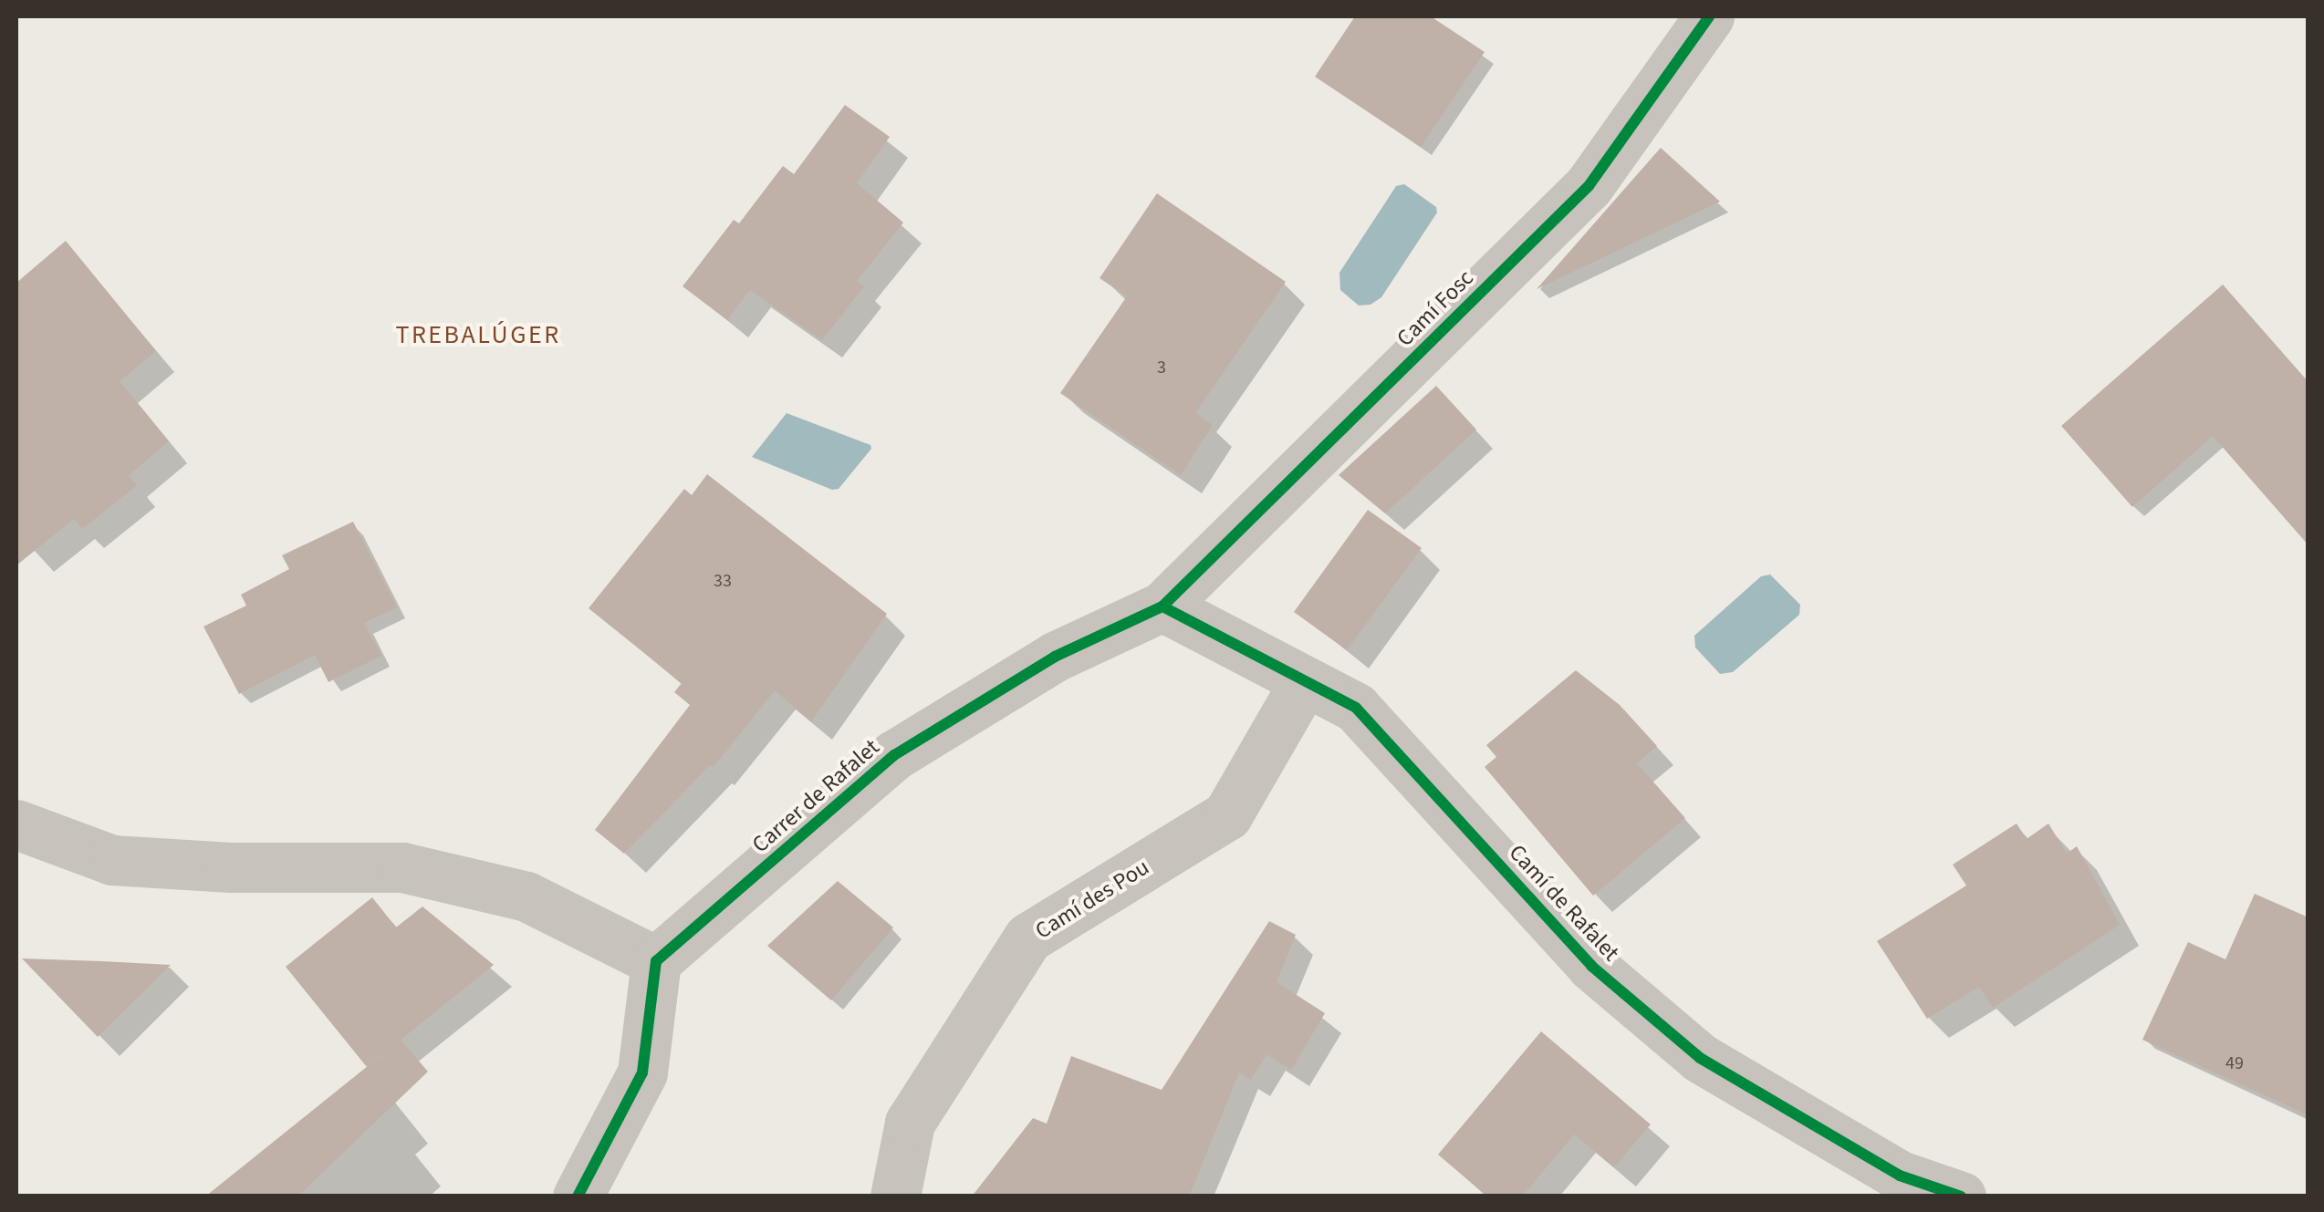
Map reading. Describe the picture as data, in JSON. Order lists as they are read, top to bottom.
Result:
{
  "streets": {
    "street": [
      "Camí Fosc",
      "Carrer de Rafalet",
      "Camí des Pou",
      "Camí de Rafalet"
    ]
  },
  "crossings": [
    ["Camí Fosc", "Carrer de Rafalet"],
    ["Camí Fosc", "Camí de Rafalet"],
    ["Carrer de Rafalet", "Camí de Rafalet"],
    ["Camí des Pou", "Camí de Rafalet"]
  ],
  "districts": ["TREBALÚGER"],
  "house_numbers": ["3", "33", "49"]
}
